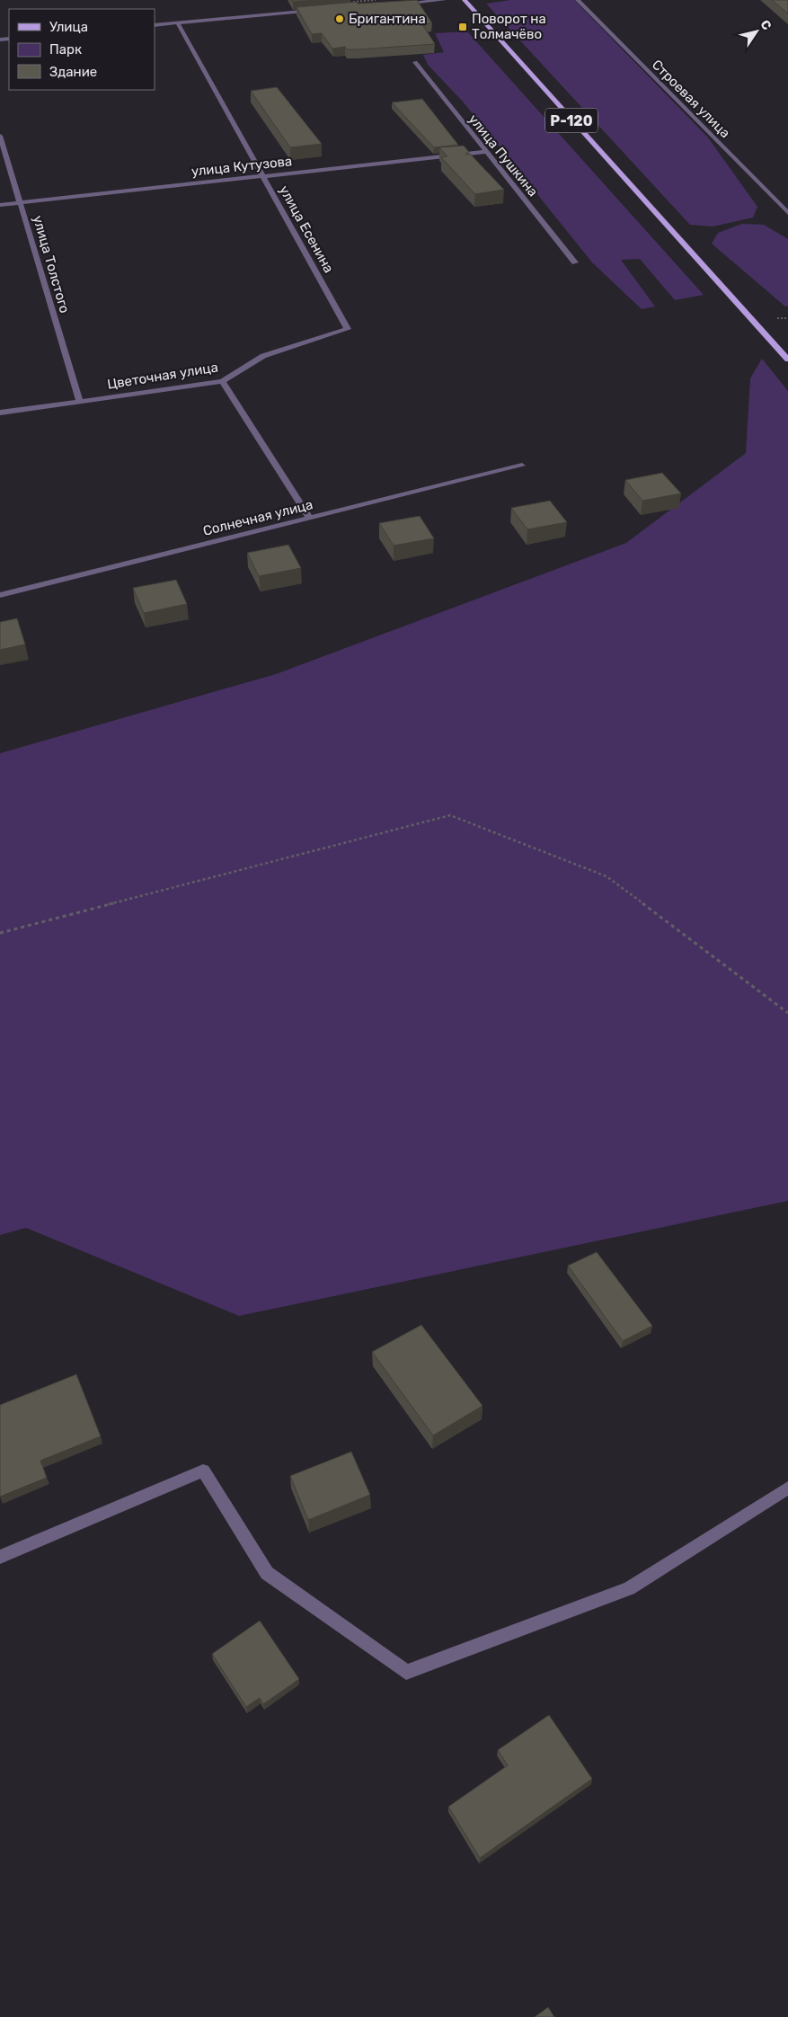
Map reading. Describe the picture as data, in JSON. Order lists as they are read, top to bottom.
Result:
{
  "streets": {
    "main road": ["Р-120"],
    "street": [
      "Строевая улица",
      "улица Пушкина",
      "улица Кутузова",
      "улица Есенина",
      "улица Толстого",
      "Цветочная улица",
      "Солнечная улица"
    ]
  },
  "crossings": [
    ["улица Пушкина", "улица Кутузова"],
    ["улица Кутузова", "улица Есенина"],
    ["улица Кутузова", "улица Толстого"],
    ["улица Есенина", "Цветочная улица"],
    ["улица Толстого", "Цветочная улица"]
  ],
  "places": {
    "other": ["Бригантина"],
    "transit": ["Поворот на Толмачёво"]
  },
  "legend": ["Улица", "Парк", "Здание"],
  "north": "top right"
}
